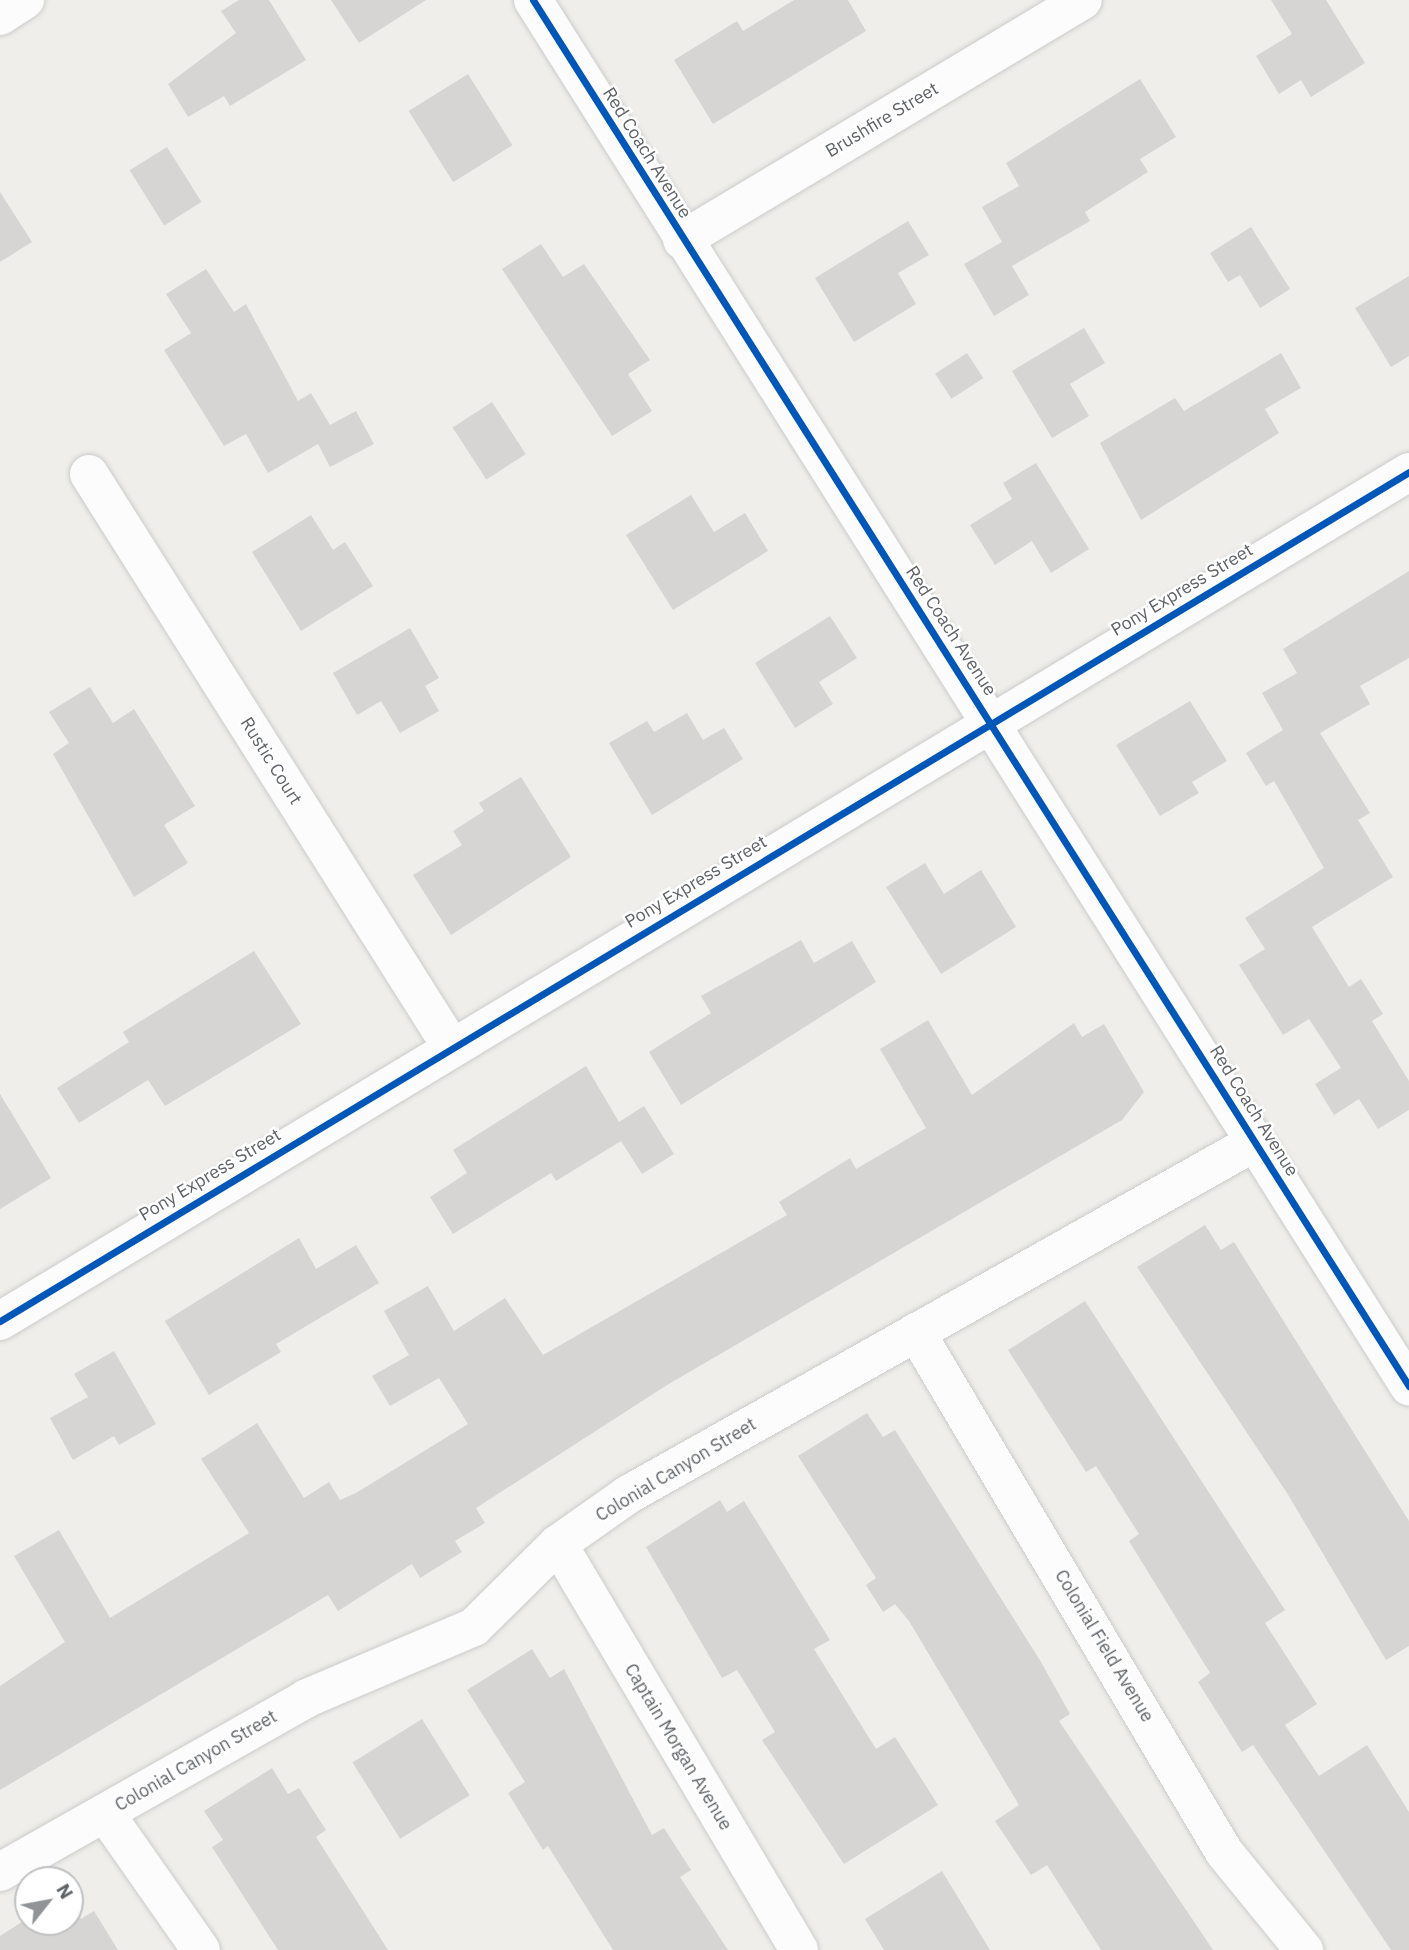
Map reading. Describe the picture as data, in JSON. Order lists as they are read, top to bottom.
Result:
{
  "streets": {
    "street": [
      "Brushfire Street",
      "Red Coach Avenue",
      "Pony Express Street",
      "Rustic Court",
      "Colonial Canyon Street",
      "Colonial Field Avenue",
      "Captain Morgan Avenue"
    ]
  },
  "crossings": [
    ["Brushfire Street", "Red Coach Avenue"],
    ["Red Coach Avenue", "Pony Express Street"],
    ["Red Coach Avenue", "Colonial Canyon Street"],
    ["Pony Express Street", "Rustic Court"],
    ["Colonial Canyon Street", "Colonial Field Avenue"],
    ["Colonial Canyon Street", "Captain Morgan Avenue"]
  ],
  "north": "top right"
}
